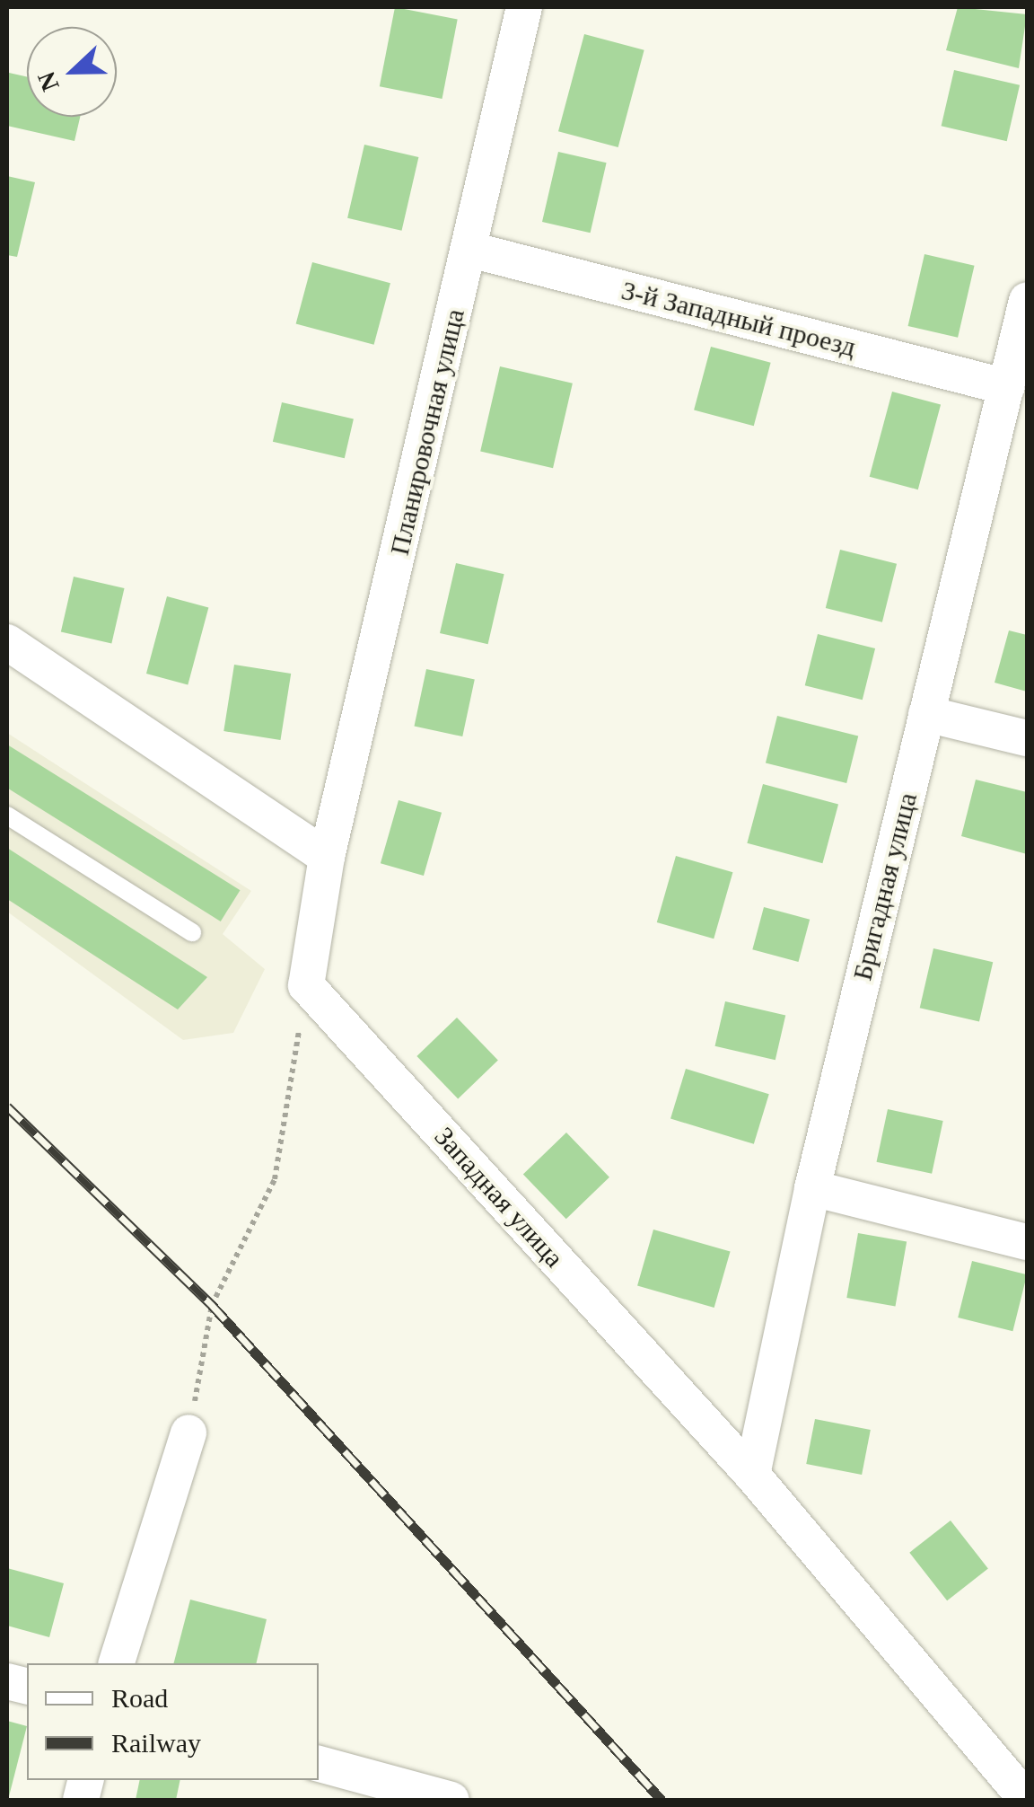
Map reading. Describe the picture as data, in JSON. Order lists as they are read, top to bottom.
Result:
{
  "streets": {
    "street": [
      "3-й Западный проезд",
      "Планировочная улица",
      "Бригадная улица",
      "Западная улица"
    ]
  },
  "crossings": [
    ["3-й Западный проезд", "Планировочная улица"],
    ["3-й Западный проезд", "Бригадная улица"],
    ["Бригадная улица", "Западная улица"]
  ],
  "legend": ["Road", "Railway"],
  "north": "left"
}
